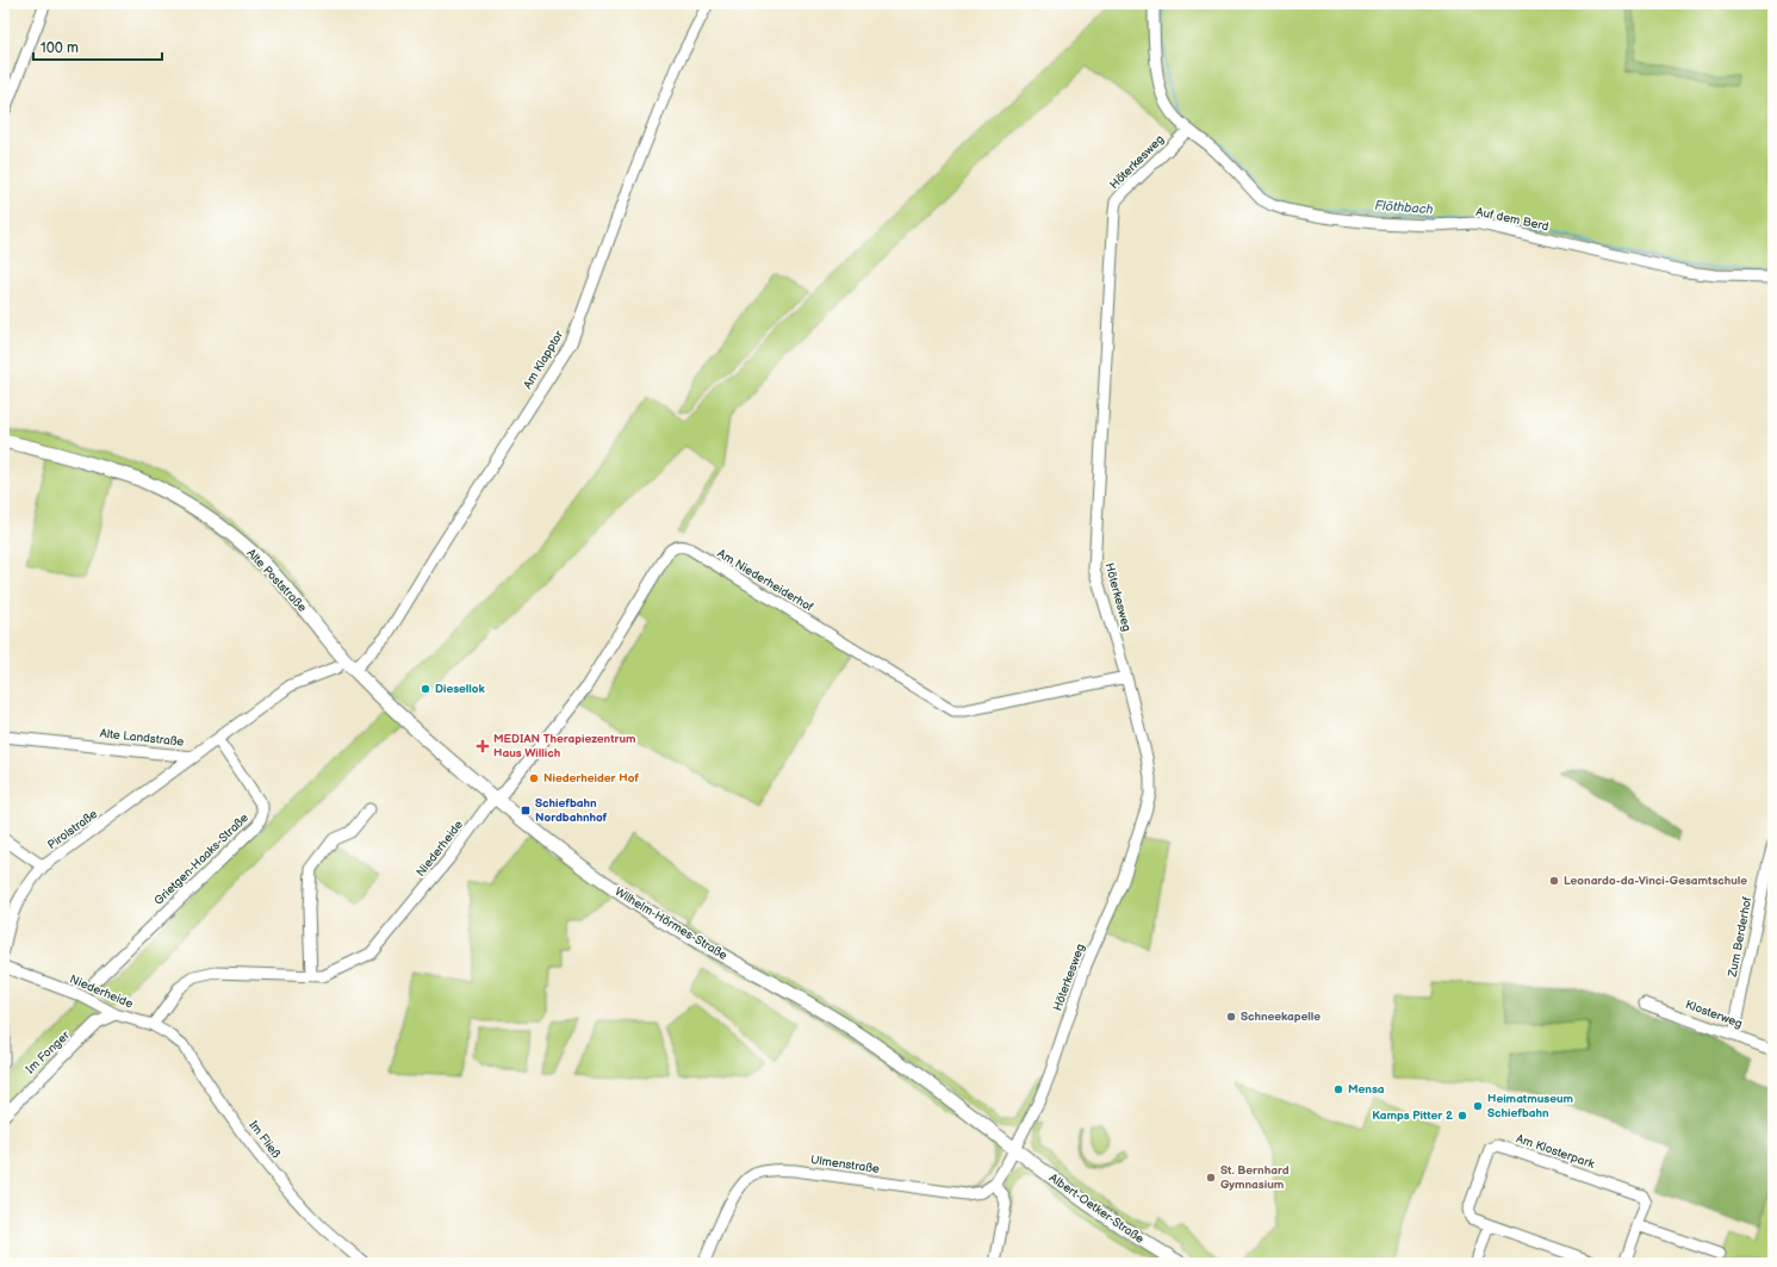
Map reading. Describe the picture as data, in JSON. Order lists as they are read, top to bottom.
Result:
{
  "streets": {
    "street": [
      "Höterkesweg",
      "Auf dem Berd",
      "Am Klapptor",
      "Alte Poststraße",
      "Am Niederheiderhof",
      "Alte Landstraße",
      "Pirolstraße",
      "Niederheide",
      "Grietgen-Haaks-Straße",
      "Wilhelm-Hörmes-Straße",
      "Zum Berderhof",
      "Klosterweg",
      "Im Fonger",
      "Im Fließ",
      "Am Klosterpark",
      "Ulmenstraße",
      "Albert-Oetker-Straße"
    ]
  },
  "crossings": [
    ["Höterkesweg", "Auf dem Berd"],
    ["Höterkesweg", "Am Niederheiderhof"],
    ["Höterkesweg", "Wilhelm-Hörmes-Straße"],
    ["Höterkesweg", "Albert-Oetker-Straße"],
    ["Am Klapptor", "Alte Poststraße"],
    ["Am Klapptor", "Alte Landstraße"],
    ["Am Klapptor", "Wilhelm-Hörmes-Straße"],
    ["Alte Poststraße", "Alte Landstraße"],
    ["Alte Poststraße", "Wilhelm-Hörmes-Straße"],
    ["Am Niederheiderhof", "Niederheide"],
    ["Am Niederheiderhof", "Wilhelm-Hörmes-Straße"],
    ["Alte Landstraße", "Pirolstraße"],
    ["Alte Landstraße", "Grietgen-Haaks-Straße"],
    ["Alte Landstraße", "Wilhelm-Hörmes-Straße"],
    ["Niederheide", "Wilhelm-Hörmes-Straße"],
    ["Niederheide", "Im Fonger"],
    ["Niederheide", "Im Fließ"],
    ["Wilhelm-Hörmes-Straße", "Albert-Oetker-Straße"],
    ["Zum Berderhof", "Klosterweg"]
  ],
  "water": ["Flöthbach"],
  "places": {
    "other": [
      "Diesellok",
      "Niederheider Hof",
      "Leonardo-da-Vinci-Gesamtschule",
      "Schneekapelle",
      "Mensa",
      "Heimatmuseum Schiefbahn",
      "Kamps Pitter 2",
      "St. Bernhard Gymnasium"
    ],
    "health": ["MEDIAN Therapiezentrum Haus Willich"],
    "transit": ["Schiefbahn Nordbahnhof"]
  },
  "scale_bar": "100 m"
}
